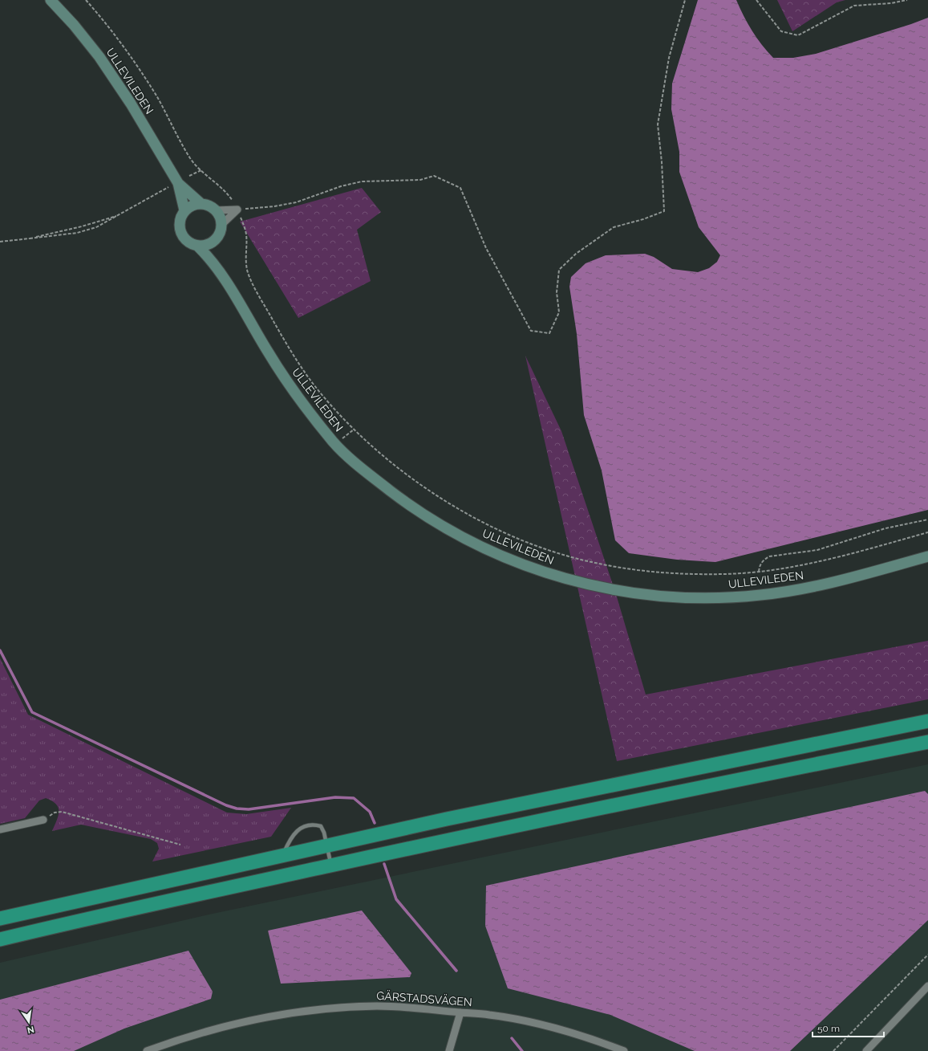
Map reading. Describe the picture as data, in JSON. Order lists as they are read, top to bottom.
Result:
{
  "streets": {
    "main road": ["ULLEVILEDEN"],
    "street": ["GÄRSTADSVÄGEN"]
  },
  "scale_bar": "50 m",
  "north": "bottom"
}
